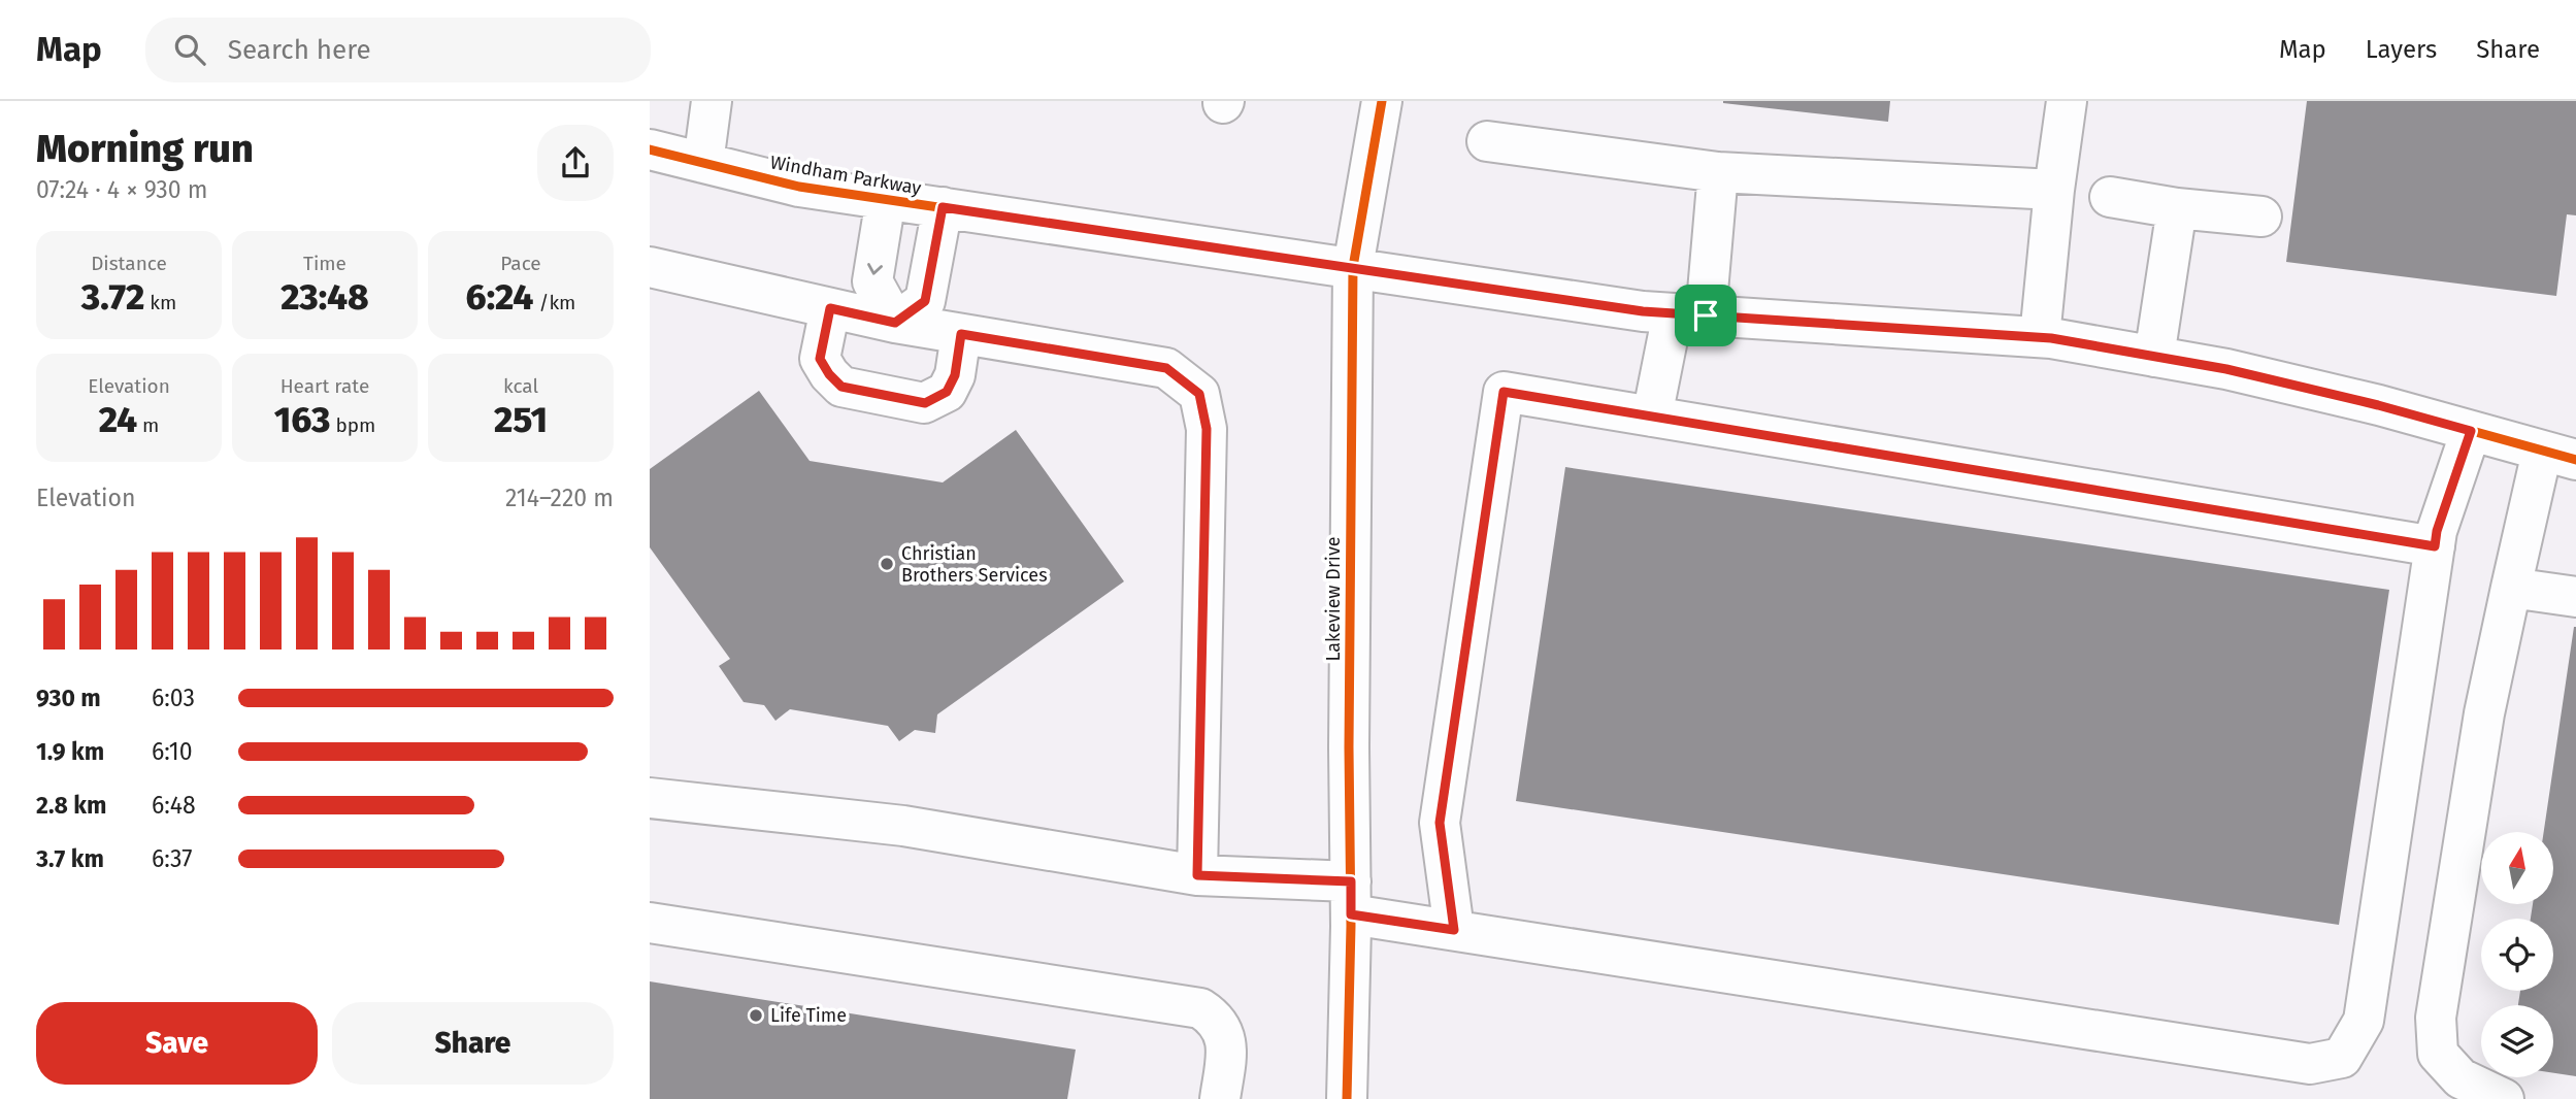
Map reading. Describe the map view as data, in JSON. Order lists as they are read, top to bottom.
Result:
{
  "streets": {
    "street": ["Windham Parkway", "Lakeview Drive"]
  },
  "crossings": [
    ["Windham Parkway", "Lakeview Drive"]
  ],
  "places": ["Christian Brothers Services", "Life Time"],
  "north": "top",
  "page": {
    "header": "Map",
    "search": "Search here",
    "nav": ["Map", "Layers", "Share"],
    "heading": ["Morning run", "07:24 · 4 × 930 m"],
    "stats": [
      ["Distance", "3.72 km"],
      ["Time", "23:48"],
      ["Pace", "6:24 /km"],
      ["Elevation", "24 m"],
      ["Heart rate", "163 bpm"],
      ["kcal", "251"]
    ],
    "chart": ["Elevation", "214–220 m"],
    "list": [
      {
        "name": "930 m",
        "note": "6:03"
      },
      {
        "name": "1.9 km",
        "note": "6:10"
      },
      {
        "name": "2.8 km",
        "note": "6:48"
      },
      {
        "name": "3.7 km",
        "note": "6:37"
      }
    ],
    "buttons": ["Save", "Share"]
  }
}
